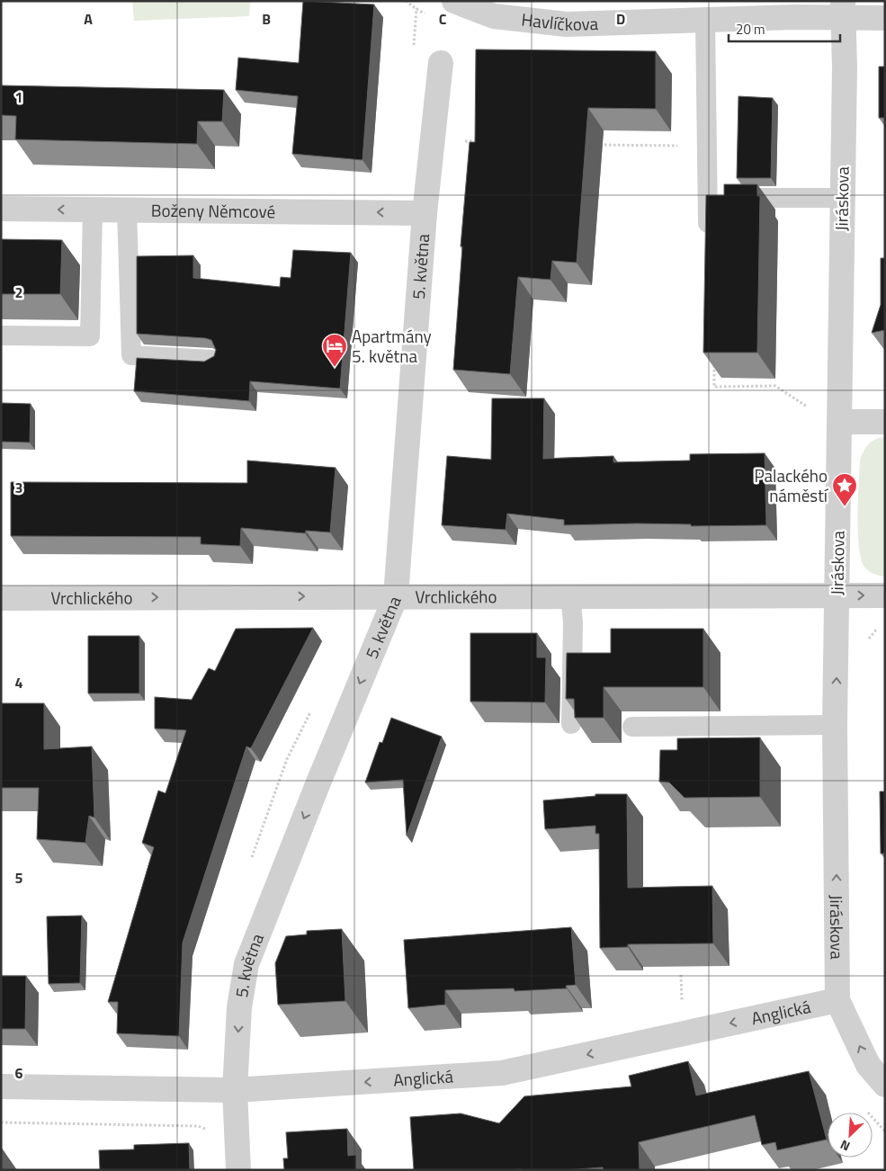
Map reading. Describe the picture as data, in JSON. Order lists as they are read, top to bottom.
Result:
{
  "streets": {
    "street": [
      "Havlíčkova",
      "Jiráskova",
      "Boženy Němcové",
      "5. května",
      "Vrchlického",
      "Anglická"
    ]
  },
  "crossings": [
    ["Havlíčkova", "Jiráskova"],
    ["Jiráskova", "Vrchlického"],
    ["Jiráskova", "Anglická"],
    ["Boženy Němcové", "5. května"],
    ["5. května", "Vrchlického"],
    ["5. května", "Anglická"]
  ],
  "one_way": [
    "Jiráskova",
    "Boženy Němcové",
    "5. května",
    "Vrchlického",
    "Anglická"
  ],
  "places": {
    "hotel": ["Apartmány 5. května"],
    "place": ["Palackého náměstí"]
  },
  "scale_bar": "20 m",
  "north": "bottom left",
  "grid": {
    "columns": [
      "A",
      "B",
      "C",
      "D"
    ],
    "rows": [
      "1",
      "2",
      "3",
      "4",
      "5",
      "6"
    ]
  }
}
